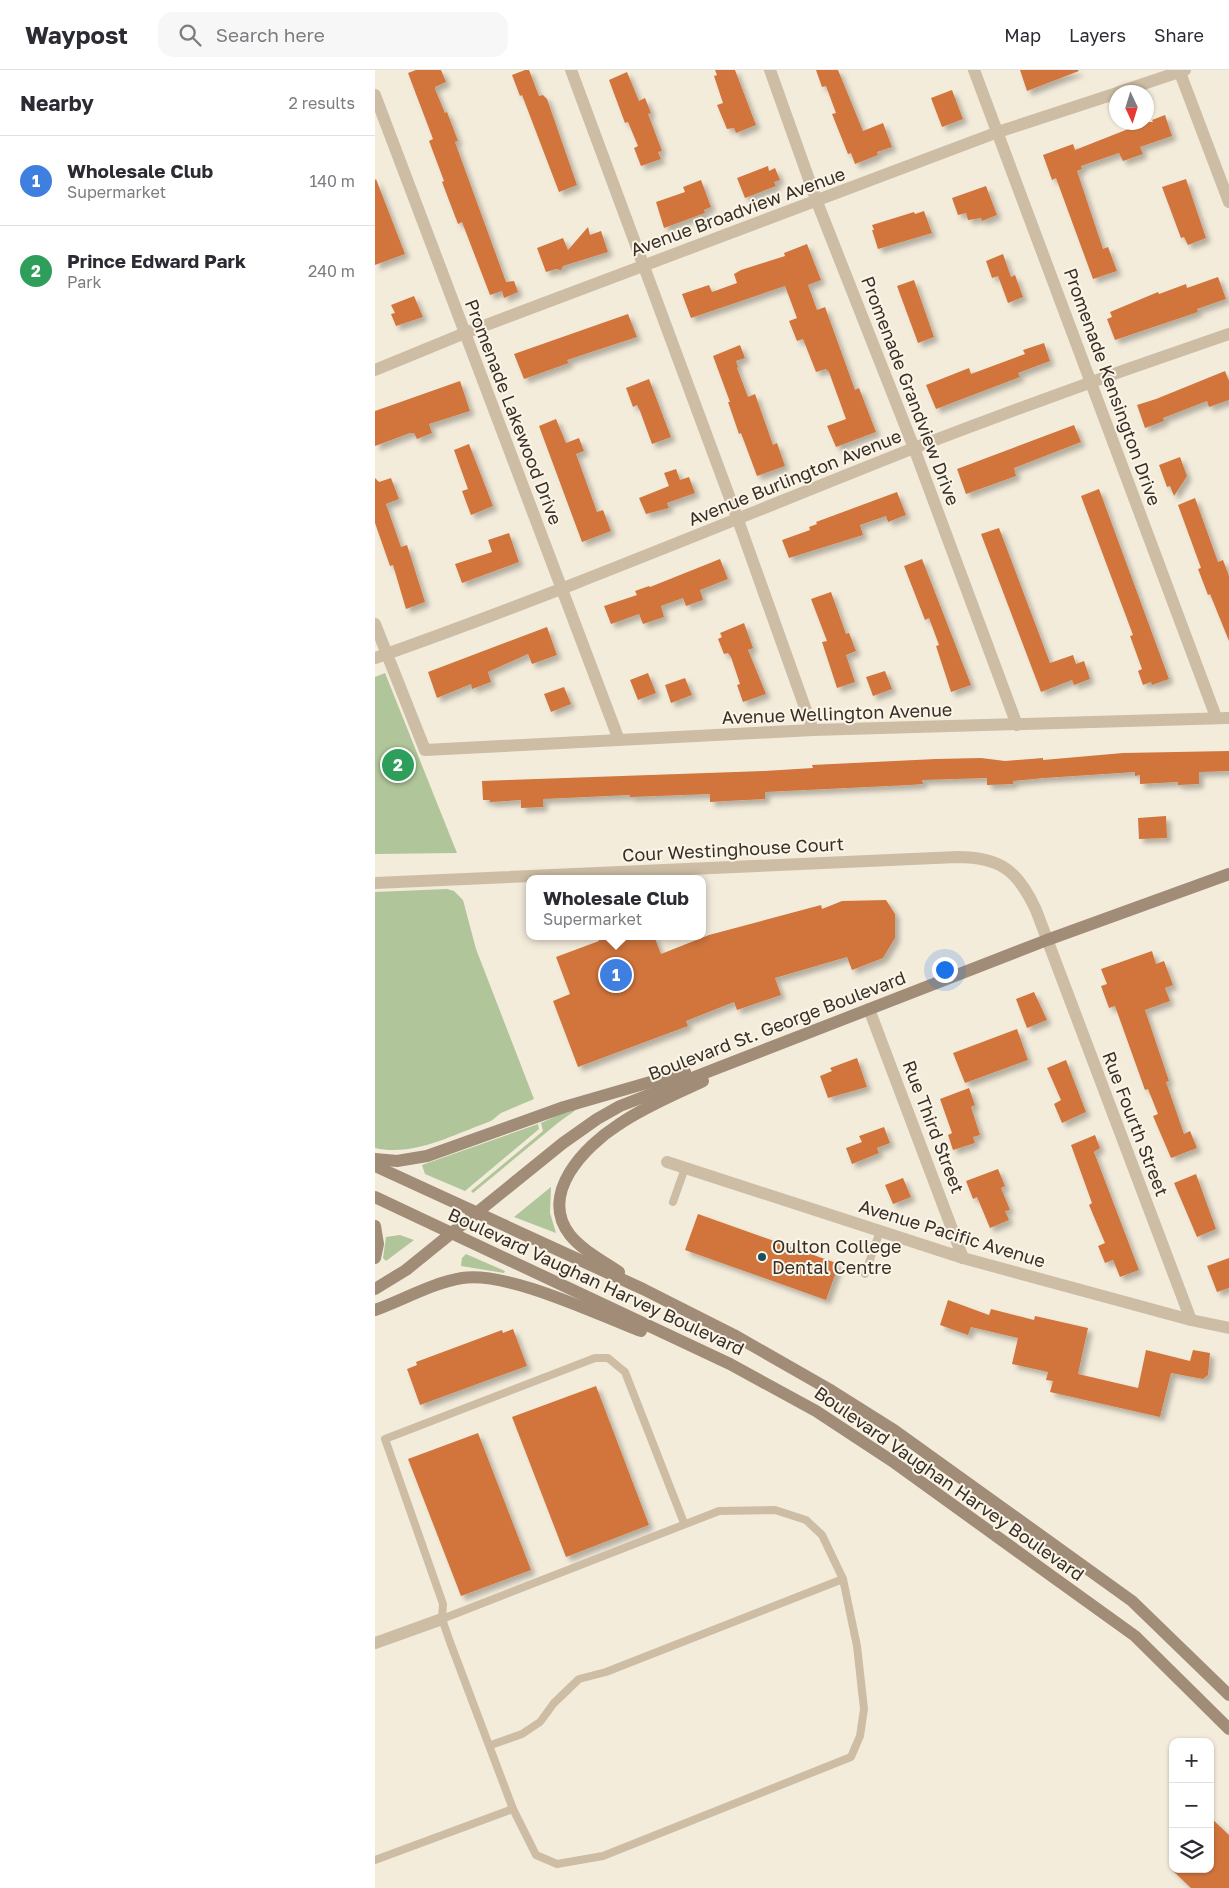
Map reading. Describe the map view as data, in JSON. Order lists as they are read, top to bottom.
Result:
{
  "streets": {
    "main road": ["Boulevard St. George Boulevard", "Boulevard Vaughan Harvey Boulevard"],
    "street": [
      "Avenue Broadview Avenue",
      "Promenade Kensington Drive",
      "Promenade Grandview Drive",
      "Promenade Lakewood Drive",
      "Avenue Burlington Avenue",
      "Avenue Wellington Avenue",
      "Cour Westinghouse Court",
      "Rue Fourth Street",
      "Rue Third Street",
      "Avenue Pacific Avenue"
    ]
  },
  "crossings": [
    ["Avenue Broadview Avenue", "Promenade Kensington Drive"],
    ["Avenue Broadview Avenue", "Promenade Grandview Drive"],
    ["Avenue Broadview Avenue", "Promenade Lakewood Drive"],
    ["Promenade Kensington Drive", "Avenue Burlington Avenue"],
    ["Promenade Kensington Drive", "Avenue Wellington Avenue"],
    ["Promenade Grandview Drive", "Avenue Burlington Avenue"],
    ["Promenade Grandview Drive", "Avenue Wellington Avenue"],
    ["Promenade Lakewood Drive", "Avenue Burlington Avenue"],
    ["Promenade Lakewood Drive", "Avenue Wellington Avenue"],
    ["Avenue Burlington Avenue", "Avenue Wellington Avenue"],
    ["Cour Westinghouse Court", "Boulevard St. George Boulevard"],
    ["Cour Westinghouse Court", "Rue Fourth Street"],
    ["Boulevard St. George Boulevard", "Rue Fourth Street"],
    ["Boulevard St. George Boulevard", "Rue Third Street"],
    ["Boulevard St. George Boulevard", "Boulevard Vaughan Harvey Boulevard"],
    ["Rue Fourth Street", "Avenue Pacific Avenue"],
    ["Rue Third Street", "Avenue Pacific Avenue"]
  ],
  "places": ["Oulton College Dental Centre"],
  "north": "bottom",
  "page": {
    "header": "Waypost",
    "search": "Search here",
    "nav": ["Map", "Layers", "Share"],
    "heading": ["Nearby", "2 results"],
    "list": [
      {
        "mark": "1",
        "name": "Wholesale Club",
        "note": "Supermarket",
        "value": "140 m"
      },
      {
        "mark": "2",
        "name": "Prince Edward Park",
        "note": "Park",
        "value": "240 m"
      }
    ],
    "pins": ["2", "1"],
    "popup": ["Wholesale Club", "Supermarket"],
    "map_buttons": ["+", "−"]
  }
}
